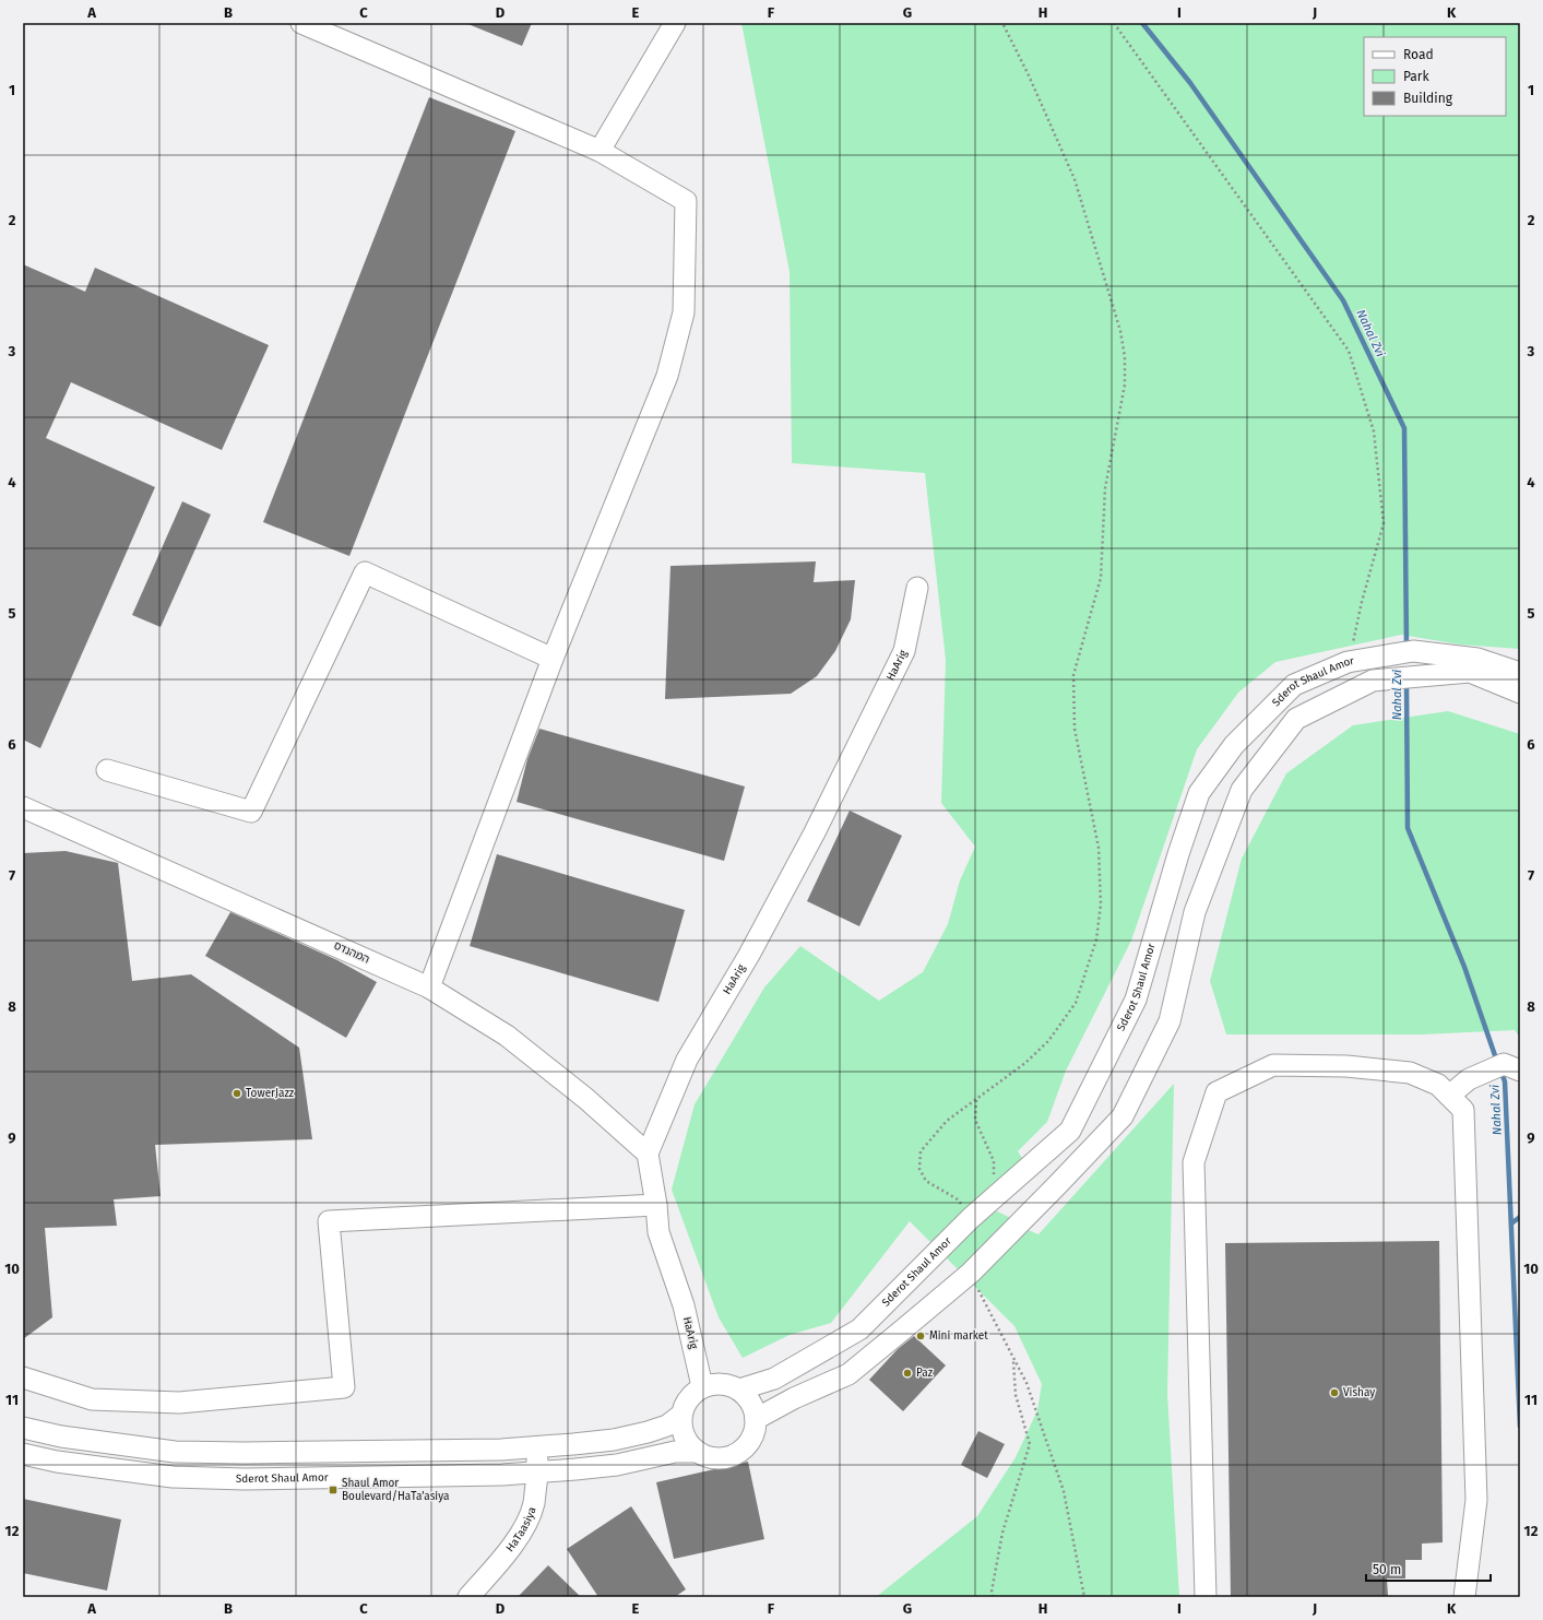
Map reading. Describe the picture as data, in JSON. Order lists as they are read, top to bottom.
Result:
{
  "streets": {
    "street": [
      "HaArig",
      "Sderot Shaul Amor",
      "המהנדס",
      "HaTaasiya"
    ]
  },
  "crossings": [
    ["HaArig", "Sderot Shaul Amor"],
    ["HaArig", "המהנדס"],
    ["Sderot Shaul Amor", "HaTaasiya"]
  ],
  "water": ["Nahal Zvi"],
  "places": {
    "other": [
      "TowerJazz",
      "Mini market",
      "Paz",
      "Vishay"
    ],
    "transit": ["Shaul Amor Boulevard/HaTa’asiya"]
  },
  "legend": ["Road", "Park", "Building"],
  "scale_bar": "50 m",
  "grid": {
    "columns": [
      "A",
      "B",
      "C",
      "D",
      "E",
      "F",
      "G",
      "H",
      "I",
      "J",
      "K"
    ],
    "rows": [
      "1",
      "2",
      "3",
      "4",
      "5",
      "6",
      "7",
      "8",
      "9",
      "10",
      "11",
      "12"
    ]
  }
}
